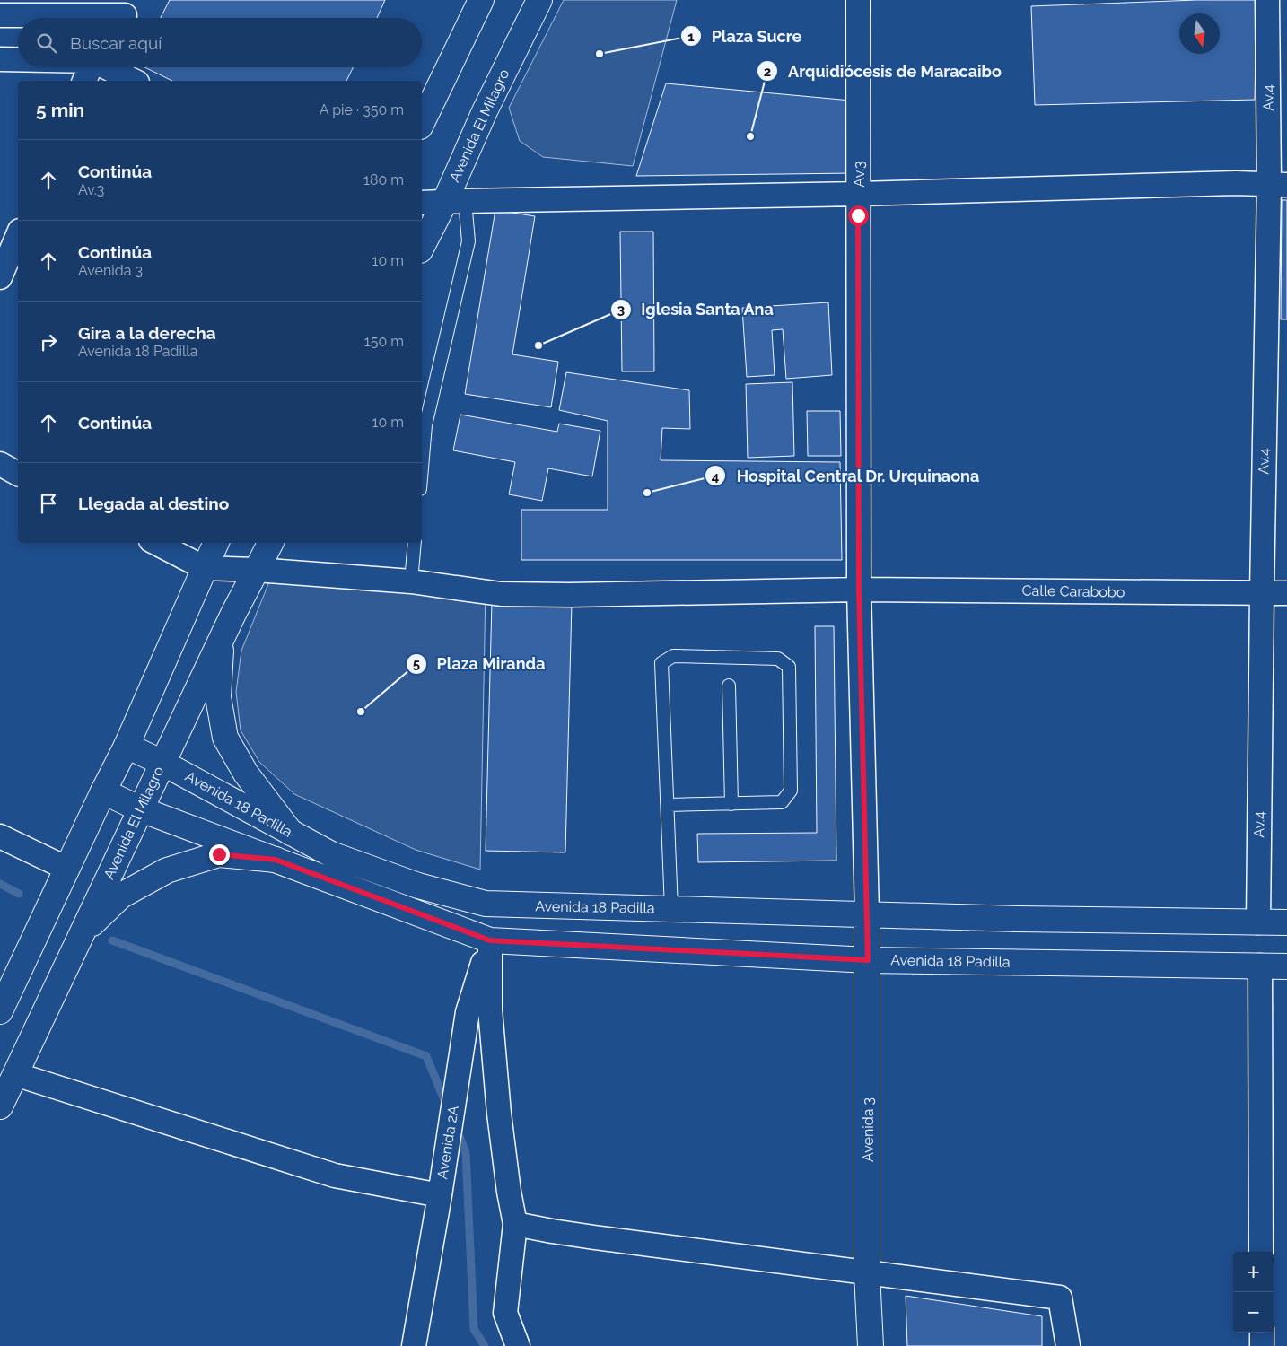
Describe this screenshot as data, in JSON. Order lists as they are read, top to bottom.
{
  "streets": {
    "street": [
      "Av.4",
      "Avenida El Milagro",
      "Av.3",
      "Calle Carabobo",
      "Avenida 18 Padilla",
      "Avenida 3",
      "Avenida 2A"
    ]
  },
  "crossings": [
    ["Av.4", "Calle Carabobo"],
    ["Av.4", "Avenida 18 Padilla"],
    ["Avenida El Milagro", "Calle Carabobo"],
    ["Avenida El Milagro", "Avenida 18 Padilla"],
    ["Av.3", "Calle Carabobo"],
    ["Av.3", "Avenida 18 Padilla"],
    ["Av.3", "Avenida 3"],
    ["Avenida 18 Padilla", "Avenida 3"],
    ["Avenida 18 Padilla", "Avenida 2A"]
  ],
  "places": [
    "Plaza Sucre",
    "Arquidiócesis de Maracaibo",
    "Iglesia Santa Ana",
    "Hospital Central Dr. Urquinaona",
    "Plaza Miranda"
  ],
  "north": "bottom",
  "page": {
    "search": "Buscar aquí",
    "heading": ["5 min", "A pie · 350 m"],
    "list": [
      ["Continúa", "Av.3", "180 m"],
      ["Continúa", "Avenida 3", "10 m"],
      ["Gira a la derecha", "Avenida 18 Padilla", "150 m"],
      ["Continúa", "10 m"],
      "Llegada al destino"
    ],
    "map_buttons": ["+", "−"]
  }
}
